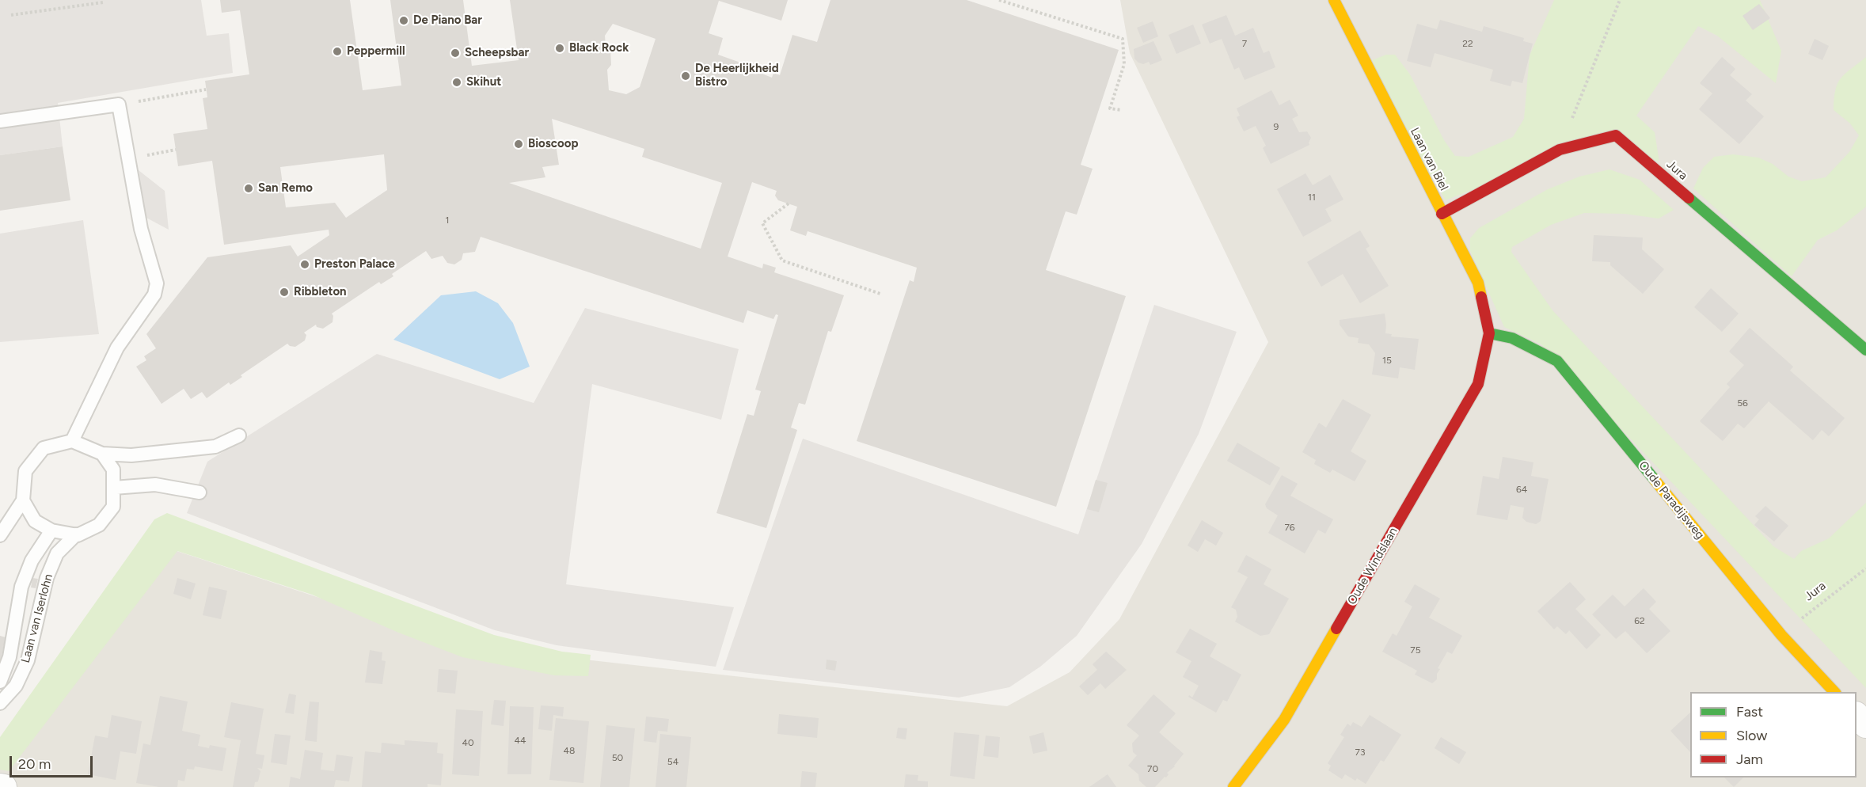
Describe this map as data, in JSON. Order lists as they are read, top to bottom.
{
  "streets": {
    "street": [
      "Laan van Biel",
      "Jura",
      "Oude Paradijsweg",
      "Oude Windslaan"
    ],
    "lane": ["Laan van Iserlohn"]
  },
  "crossings": [
    ["Laan van Biel", "Jura"],
    ["Laan van Biel", "Oude Paradijsweg"],
    ["Laan van Biel", "Oude Windslaan"],
    ["Jura", "Oude Paradijsweg"],
    ["Oude Paradijsweg", "Oude Windslaan"]
  ],
  "places": [
    "De Piano Bar",
    "Black Rock",
    "Peppermill",
    "Scheepsbar",
    "De Heerlijkheid Bistro",
    "Skihut",
    "Bioscoop",
    "San Remo",
    "Preston Palace",
    "Ribbleton"
  ],
  "house_numbers": [
    "7",
    "22",
    "9",
    "11",
    "1",
    "15",
    "56",
    "64",
    "76",
    "62",
    "75",
    "44",
    "40",
    "48",
    "73",
    "50",
    "54",
    "70"
  ],
  "legend": ["Fast", "Slow", "Jam"],
  "scale_bar": "20 m"
}
